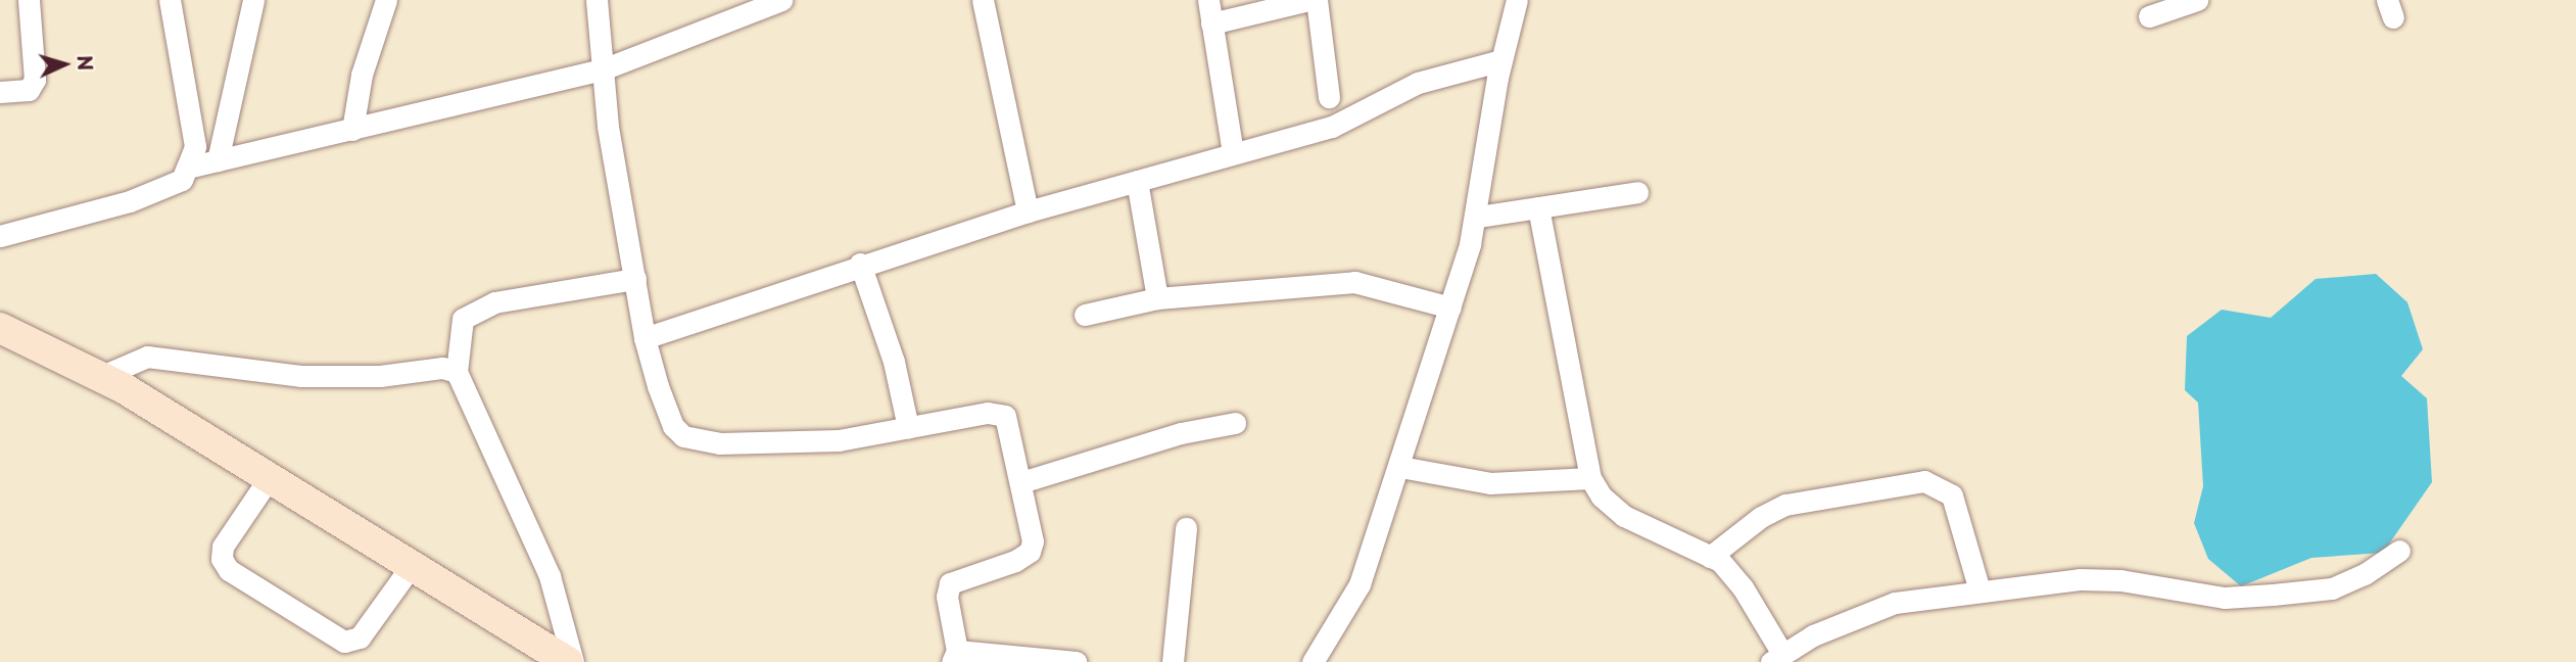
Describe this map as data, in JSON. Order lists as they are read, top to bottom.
{
  "north": "right"
}
